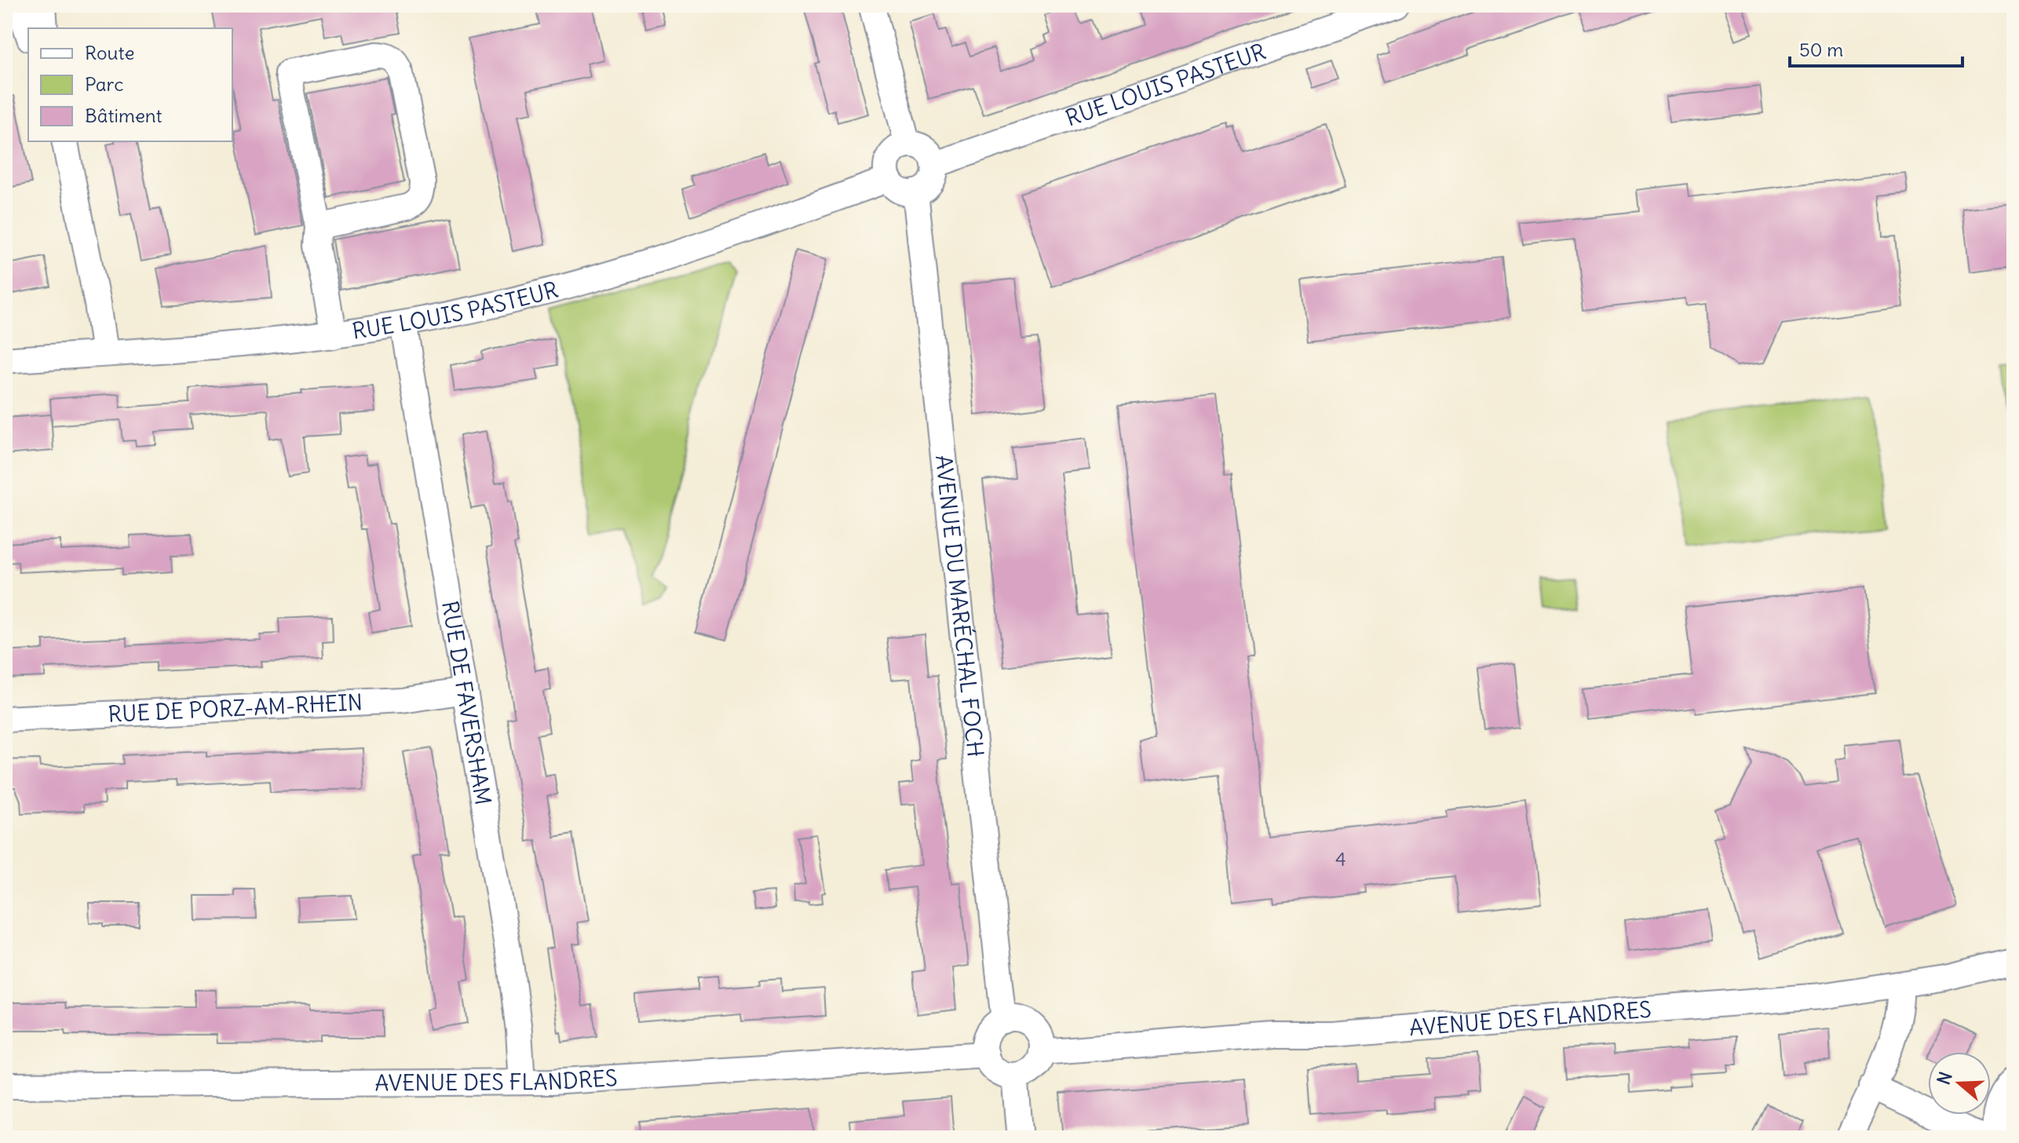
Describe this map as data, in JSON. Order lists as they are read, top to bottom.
{
  "streets": {
    "street": [
      "RUE LOUIS PASTEUR",
      "AVENUE DU MARÉCHAL FOCH",
      "RUE DE FAVERSHAM",
      "RUE DE PORZ-AM-RHEIN",
      "AVENUE DES FLANDRES"
    ]
  },
  "crossings": [
    ["RUE LOUIS PASTEUR", "AVENUE DU MARÉCHAL FOCH"],
    ["RUE LOUIS PASTEUR", "RUE DE FAVERSHAM"],
    ["AVENUE DU MARÉCHAL FOCH", "AVENUE DES FLANDRES"],
    ["RUE DE FAVERSHAM", "RUE DE PORZ-AM-RHEIN"],
    ["RUE DE FAVERSHAM", "AVENUE DES FLANDRES"]
  ],
  "house_numbers": ["4"],
  "legend": ["Route", "Parc", "Bâtiment"],
  "scale_bar": "50 m",
  "north": "left"
}
